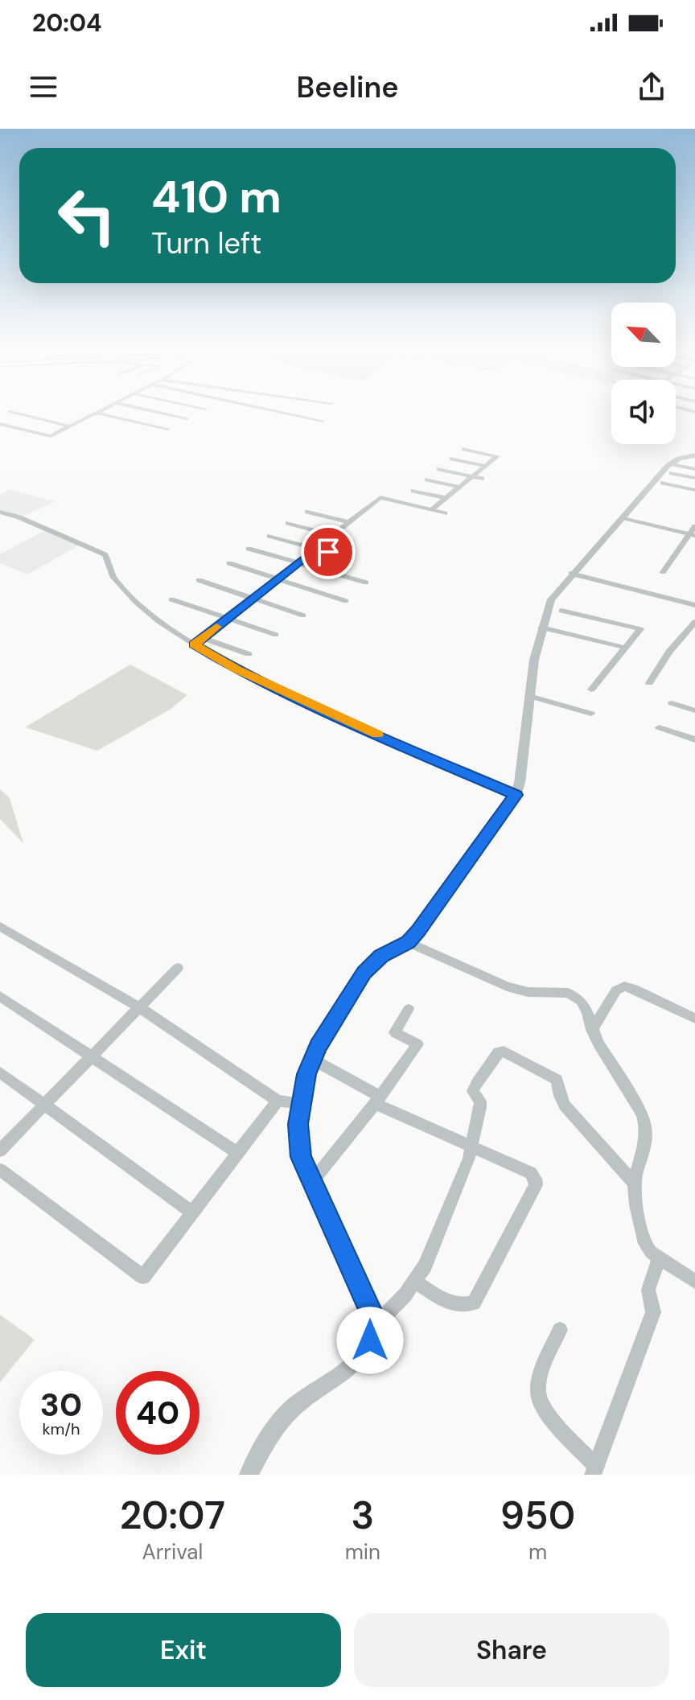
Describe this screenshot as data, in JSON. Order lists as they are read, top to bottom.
{
  "north": "top left",
  "page": {
    "status": "20:04",
    "header": "Beeline",
    "turn": ["410 m", "Turn left"],
    "speed": "30 km/h",
    "limit": "40",
    "eta": [
      "20:07",
      "Arrival",
      "3",
      "min",
      "950",
      "m"
    ],
    "buttons": ["Exit", "Share"]
  }
}
